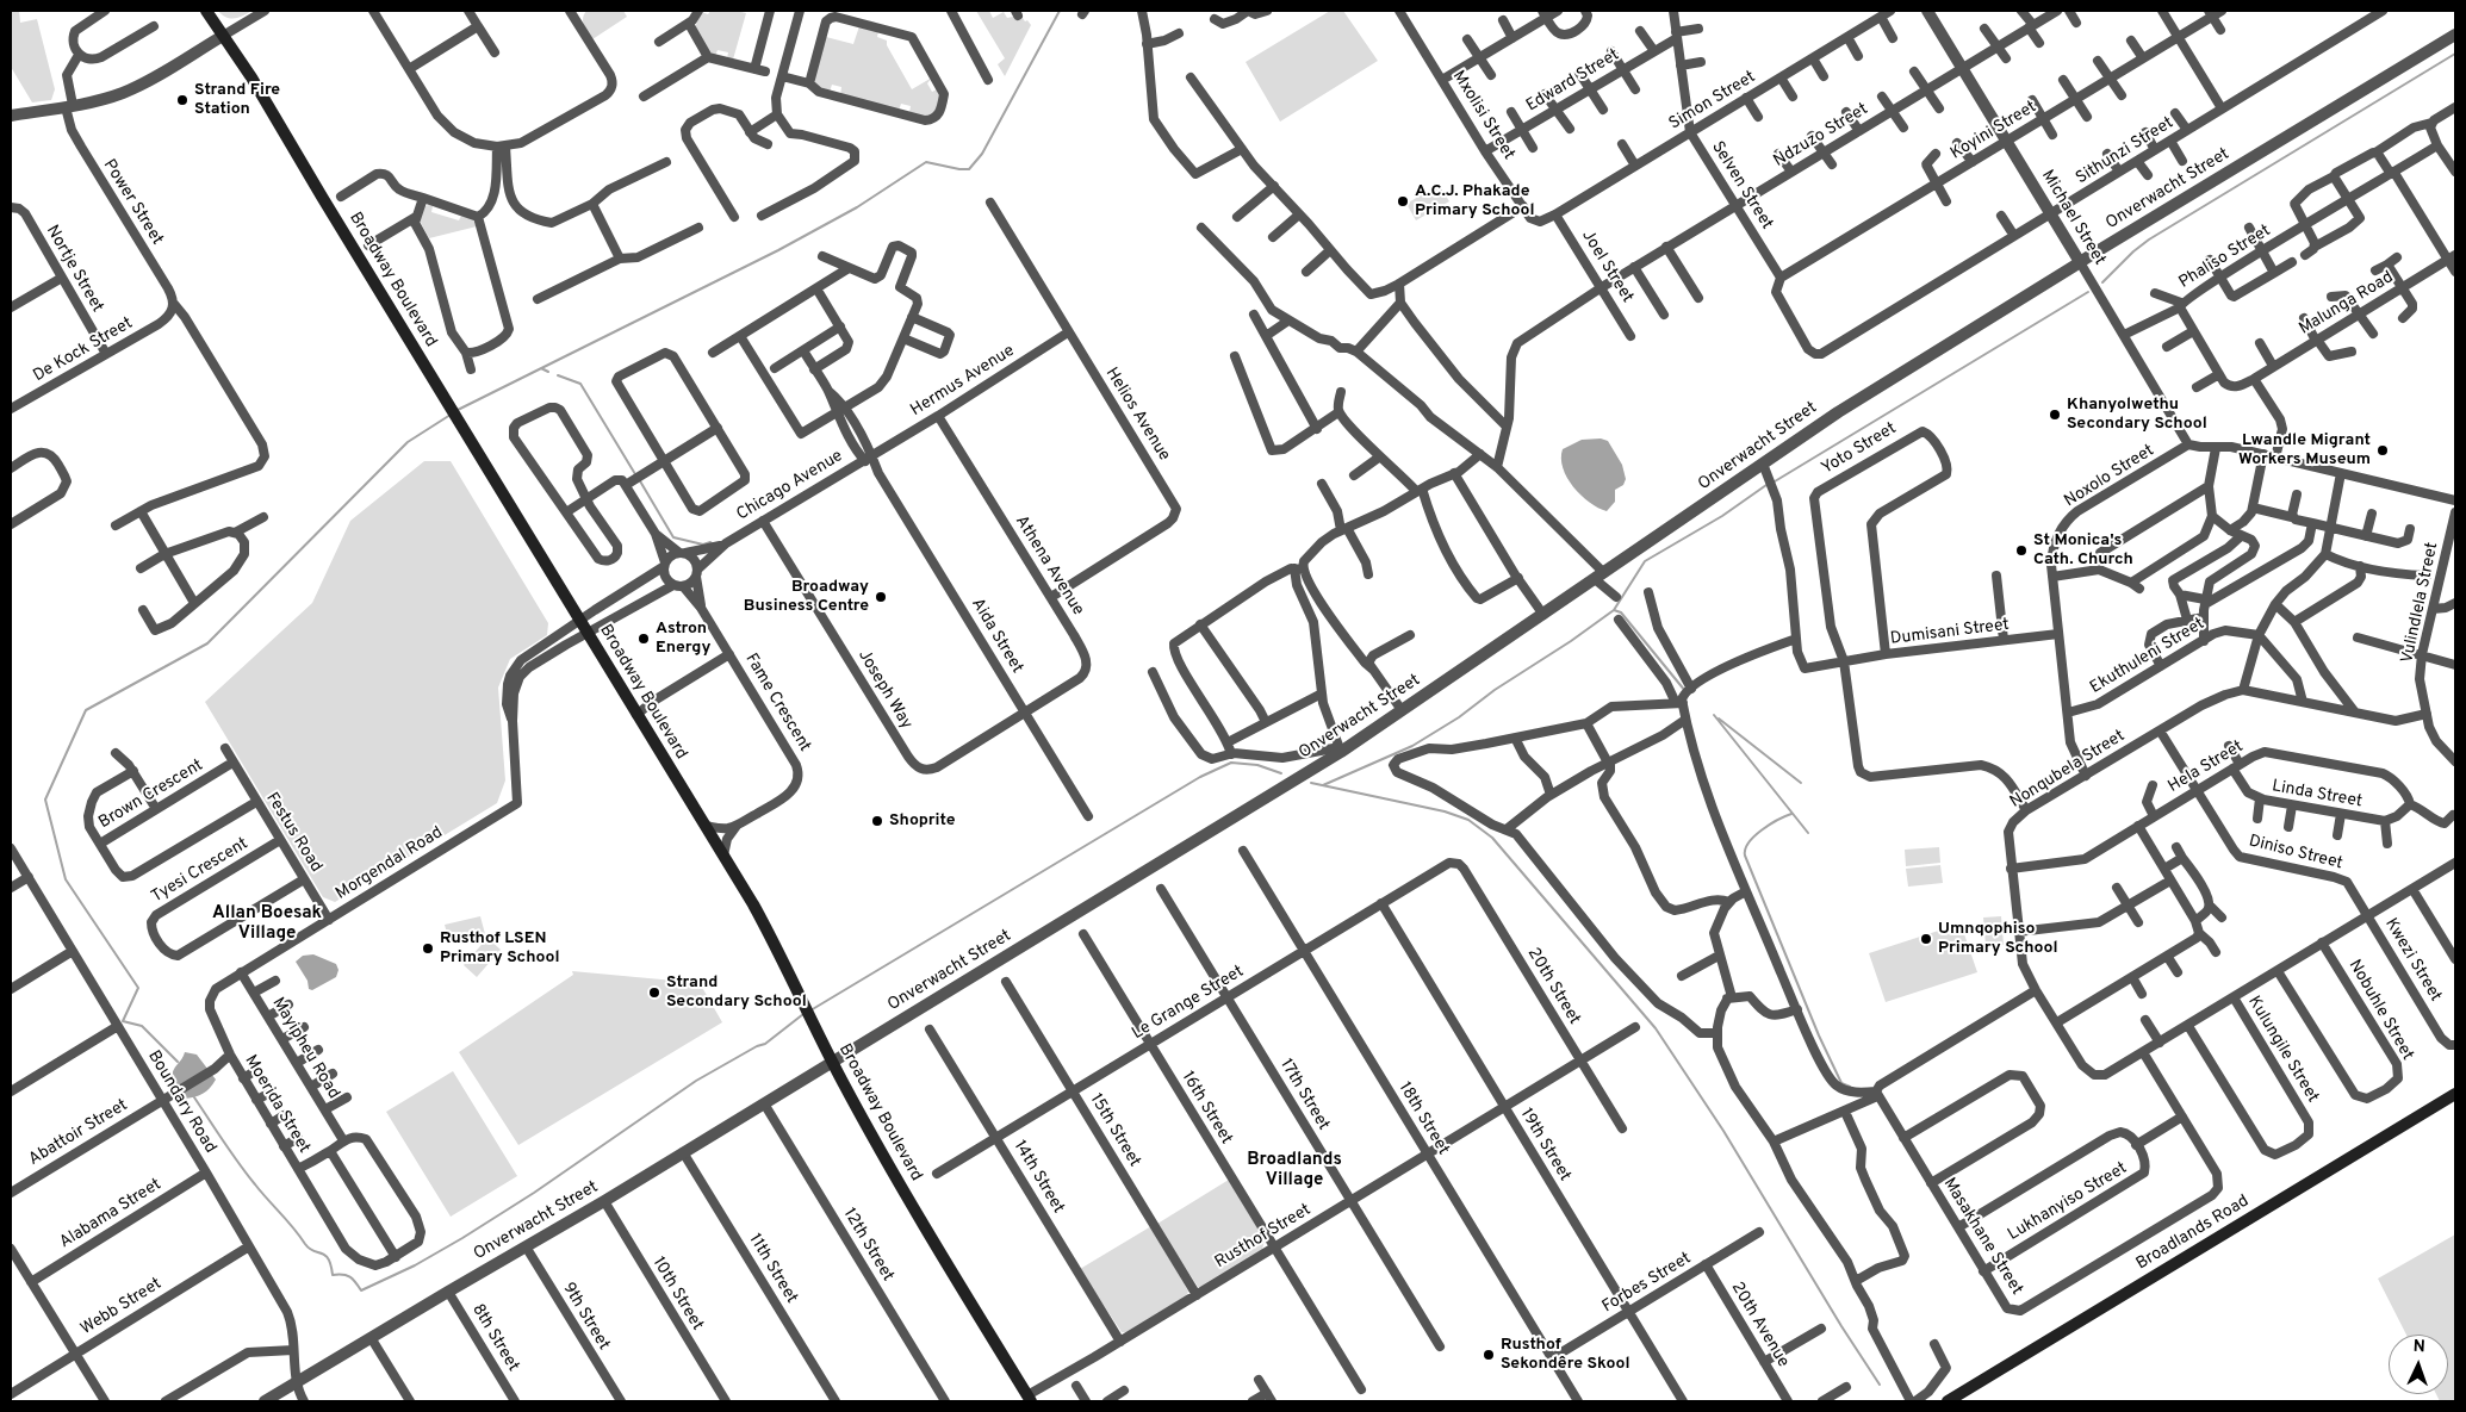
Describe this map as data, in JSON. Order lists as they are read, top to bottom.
{
  "streets": {
    "main road": ["Broadway Boulevard", "Broadlands Road"],
    "street": [
      "Edward Street",
      "Simon Street",
      "Mxolisi Street",
      "Koyini Street",
      "Ndzuzo Street",
      "Sithunzi Street",
      "Selven Street",
      "Onverwacht Street",
      "Power Street",
      "Michael Street",
      "Phaliso Street",
      "Joel Street",
      "Nortje Street",
      "Malunga Road",
      "De Kock Street",
      "Hermus Avenue",
      "Helios Avenue",
      "Yoto Street",
      "Noxolo Street",
      "Chicago Avenue",
      "Athena Avenue",
      "Vulindlela Street",
      "Dumisani Street",
      "Aida Street",
      "Ekuthuleni Street",
      "Joseph Way",
      "Fame Crescent",
      "Hela Street",
      "Nonqubela Street",
      "Brown Crescent",
      "Linda Street",
      "Festus Road",
      "Diniso Street",
      "Morgendal Road",
      "Tyesi Crescent",
      "Kwezi Street",
      "20th Street",
      "Le Grange Street",
      "Nobuhle Street",
      "Mayipheu Road",
      "Kulungile Street",
      "17th Street",
      "Boundary Road",
      "Moerida Street",
      "16th Street",
      "18th Street",
      "15th Street",
      "Abattoir Street",
      "19th Street",
      "14th Street",
      "Lukhanyiso Street",
      "Alabama Street",
      "Rusthof Street",
      "Masakhane Street",
      "12th Street",
      "11th Street",
      "Forbes Street",
      "10th Street",
      "Webb Street",
      "9th Street",
      "20th Avenue",
      "8th Street"
    ]
  },
  "crossings": [
    ["Edward Street", "Mxolisi Street"],
    ["Edward Street", "Selven Street"],
    ["Simon Street", "Mxolisi Street"],
    ["Simon Street", "Selven Street"],
    ["Simon Street", "Joel Street"],
    ["Mxolisi Street", "Joel Street"],
    ["Koyini Street", "Selven Street"],
    ["Koyini Street", "Michael Street"],
    ["Ndzuzo Street", "Selven Street"],
    ["Ndzuzo Street", "Michael Street"],
    ["Ndzuzo Street", "Joel Street"],
    ["Sithunzi Street", "Selven Street"],
    ["Sithunzi Street", "Michael Street"],
    ["Onverwacht Street", "Michael Street"],
    ["Onverwacht Street", "Broadway Boulevard"],
    ["Onverwacht Street", "Boundary Road"],
    ["Onverwacht Street", "12th Street"],
    ["Onverwacht Street", "11th Street"],
    ["Onverwacht Street", "10th Street"],
    ["Onverwacht Street", "9th Street"],
    ["Onverwacht Street", "8th Street"],
    ["Power Street", "De Kock Street"],
    ["Michael Street", "Noxolo Street"],
    ["Nortje Street", "De Kock Street"],
    ["Broadway Boulevard", "Morgendal Road"],
    ["Broadway Boulevard", "Rusthof Street"],
    ["Hermus Avenue", "Helios Avenue"],
    ["Hermus Avenue", "Chicago Avenue"],
    ["Hermus Avenue", "Athena Avenue"],
    ["Hermus Avenue", "Aida Street"],
    ["Helios Avenue", "Athena Avenue"],
    ["Yoto Street", "Dumisani Street"],
    ["Noxolo Street", "Dumisani Street"],
    ["Noxolo Street", "Ekuthuleni Street"],
    ["Noxolo Street", "Nonqubela Street"],
    ["Chicago Avenue", "Aida Street"],
    ["Chicago Avenue", "Joseph Way"],
    ["Chicago Avenue", "Fame Crescent"],
    ["Athena Avenue", "Aida Street"],
    ["Athena Avenue", "Joseph Way"],
    ["Vulindlela Street", "Nonqubela Street"],
    ["Aida Street", "Joseph Way"],
    ["Hela Street", "Nonqubela Street"],
    ["Hela Street", "Linda Street"],
    ["Hela Street", "Diniso Street"],
    ["Nonqubela Street", "Diniso Street"],
    ["Nonqubela Street", "Kwezi Street"],
    ["Nonqubela Street", "Nobuhle Street"],
    ["Nonqubela Street", "Kulungile Street"],
    ["Nonqubela Street", "Masakhane Street"],
    ["Brown Crescent", "Festus Road"],
    ["Festus Road", "Morgendal Road"],
    ["Festus Road", "Tyesi Crescent"],
    ["Diniso Street", "Kwezi Street"],
    ["Morgendal Road", "Mayipheu Road"],
    ["Morgendal Road", "Moerida Street"],
    ["20th Street", "Le Grange Street"],
    ["20th Street", "Rusthof Street"],
    ["Le Grange Street", "17th Street"],
    ["Le Grange Street", "16th Street"],
    ["Le Grange Street", "18th Street"],
    ["Le Grange Street", "15th Street"],
    ["Le Grange Street", "19th Street"],
    ["Le Grange Street", "14th Street"],
    ["17th Street", "Rusthof Street"],
    ["Boundary Road", "Abattoir Street"],
    ["Boundary Road", "Alabama Street"],
    ["Boundary Road", "Webb Street"],
    ["16th Street", "Rusthof Street"],
    ["18th Street", "Rusthof Street"],
    ["18th Street", "Forbes Street"],
    ["15th Street", "Rusthof Street"],
    ["19th Street", "Rusthof Street"],
    ["19th Street", "Forbes Street"],
    ["14th Street", "Rusthof Street"],
    ["Lukhanyiso Street", "Masakhane Street"],
    ["Forbes Street", "20th Avenue"]
  ],
  "districts": ["Allan Boesak Village", "Broadlands Village"],
  "places": [
    "Strand Fire Station",
    "A.C.J. Phakade Primary School",
    "Khanyolwethu Secondary School",
    "Lwandle Migrant Workers Museum",
    "St Monica's Cath. Church",
    "Broadway Business Centre",
    "Astron Energy",
    "Shoprite",
    "Umnqophiso Primary School",
    "Rusthof LSEN Primary School",
    "Strand Secondary School",
    "Rusthof Sekondêre Skool"
  ],
  "north": "top"
}
